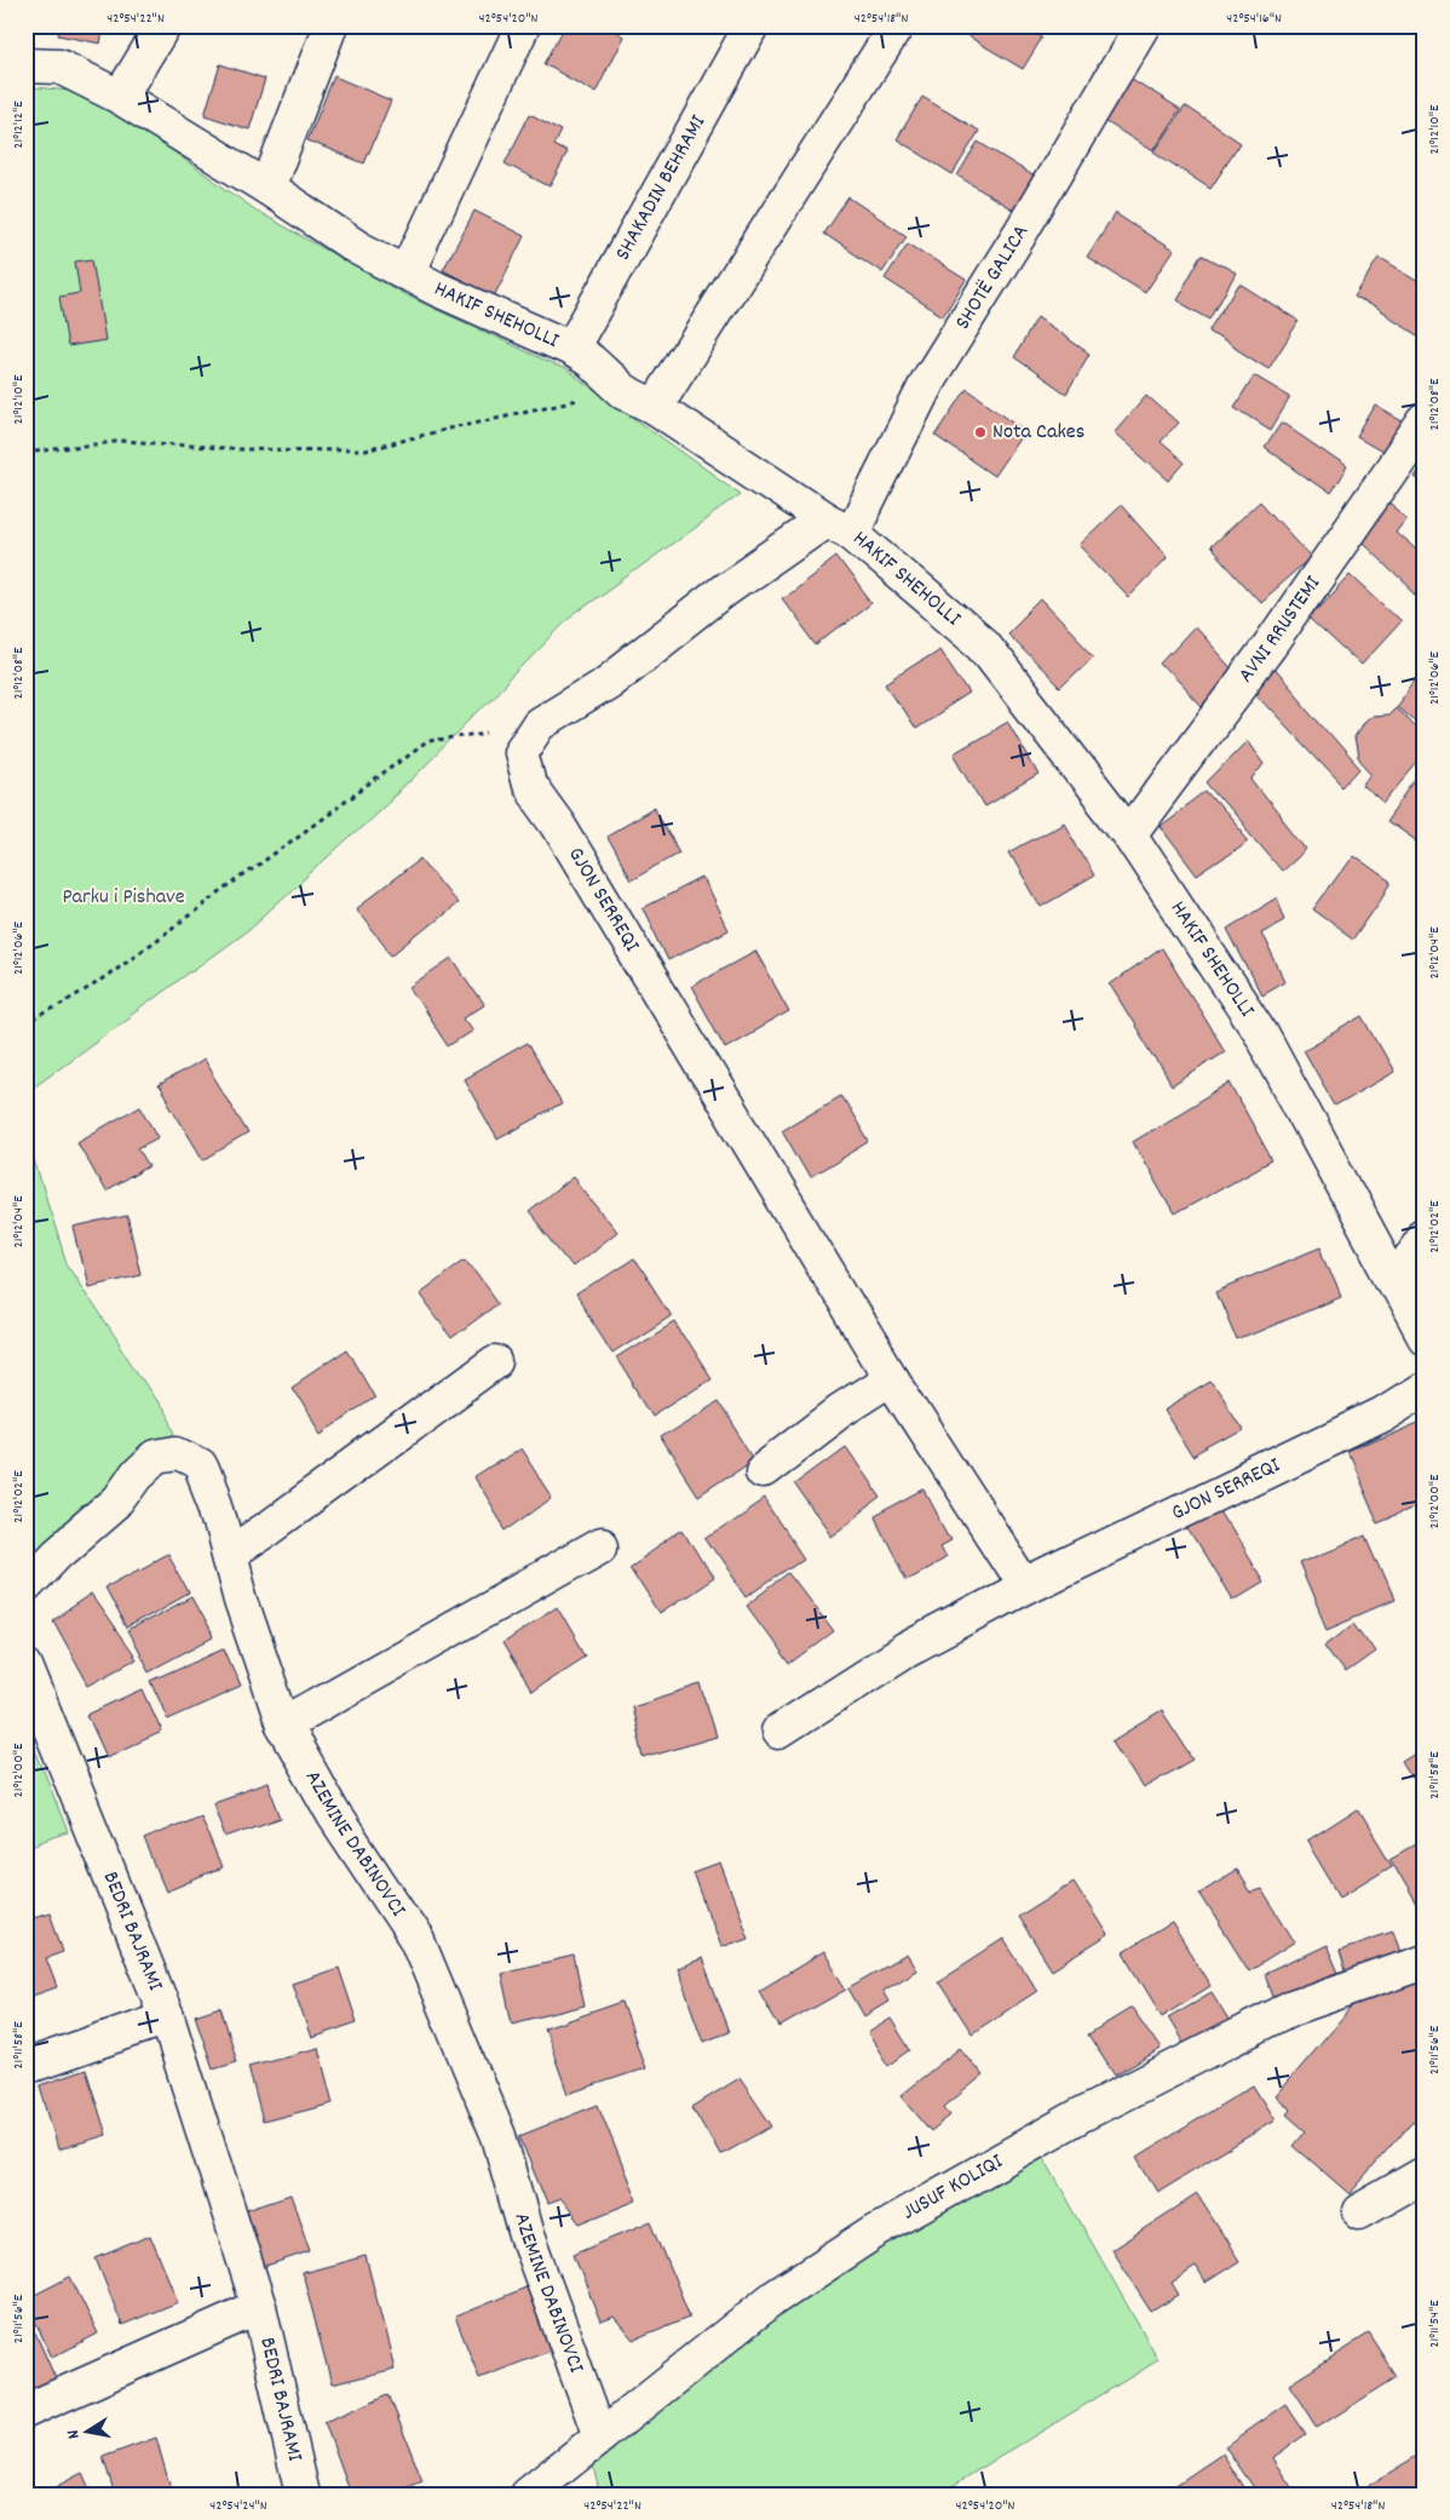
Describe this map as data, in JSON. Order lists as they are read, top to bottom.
{
  "streets": {
    "street": [
      "SHAKADIN BEHRAMI",
      "SHOTË GALICA",
      "HAKIF SHEHOLLI",
      "AVNI RRUSTEMI",
      "GJON SERREQI",
      "AZEMINE DABINOVCI",
      "BEDRI BAJRAMI",
      "JUSUF KOLIQI"
    ]
  },
  "crossings": [
    ["SHAKADIN BEHRAMI", "HAKIF SHEHOLLI"],
    ["SHOTË GALICA", "HAKIF SHEHOLLI"],
    ["SHOTË GALICA", "GJON SERREQI"],
    ["HAKIF SHEHOLLI", "AVNI RRUSTEMI"],
    ["HAKIF SHEHOLLI", "GJON SERREQI"],
    ["AZEMINE DABINOVCI", "JUSUF KOLIQI"]
  ],
  "parks": ["Parku i Pishave"],
  "places": ["Nota Cakes"],
  "north": "left",
  "coordinates": [
    "42°54'22\"N",
    "42°54'20\"N",
    "42°54'18\"N",
    "42°54'16\"N",
    "21°12'12\"E",
    "21°12'10\"E",
    "21°12'08\"E",
    "21°12'06\"E",
    "21°12'04\"E",
    "21°12'02\"E",
    "21°12'00\"E",
    "21°11'58\"E",
    "21°11'56\"E",
    "21°11'54\"E",
    "42°54'24\"N"
  ]
}
